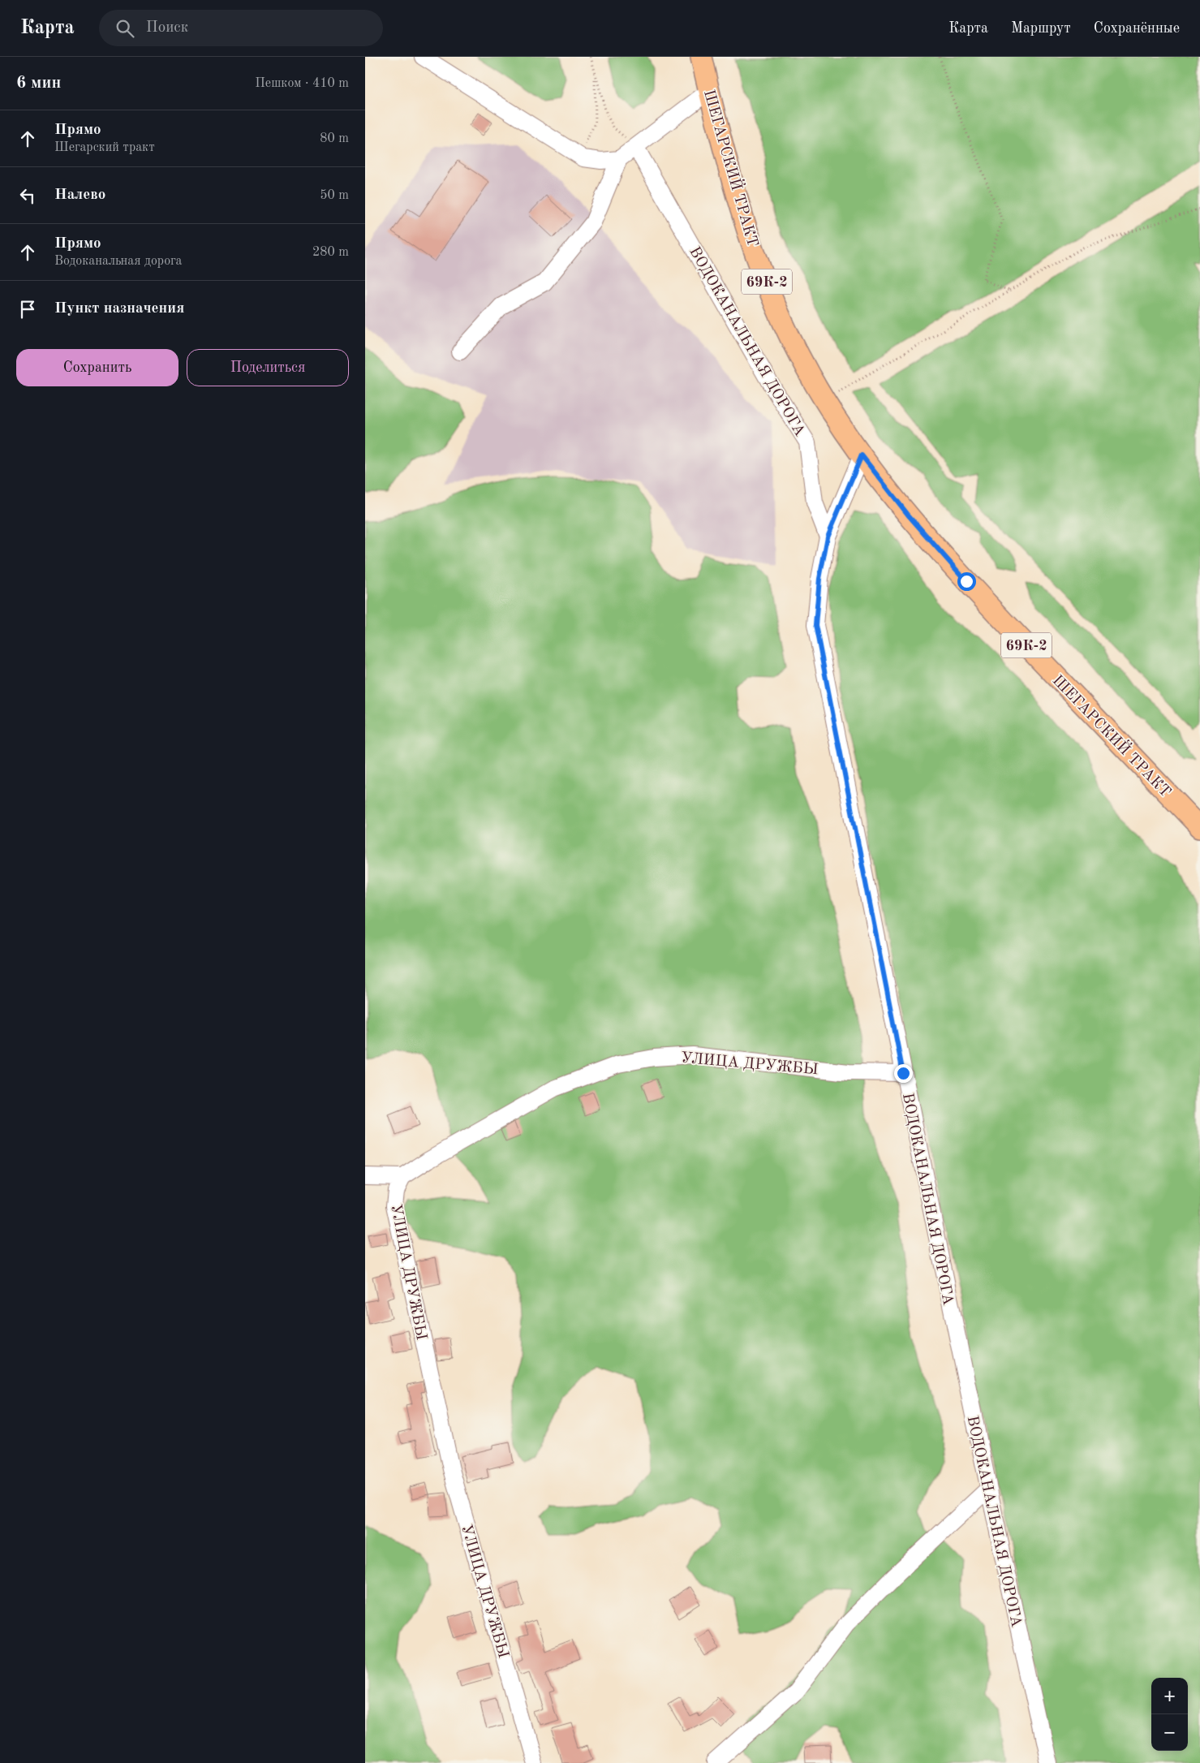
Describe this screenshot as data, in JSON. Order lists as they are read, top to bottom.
{
  "streets": {
    "main road": ["ШЕГАРСКИЙ ТРАКТ", "69К-2"],
    "street": ["ВОДОКАНАЛЬНАЯ ДОРОГА", "УЛИЦА ДРУЖБЫ"]
  },
  "crossings": [
    ["ВОДОКАНАЛЬНАЯ ДОРОГА", "УЛИЦА ДРУЖБЫ"]
  ],
  "page": {
    "header": "Карта",
    "search": "Поиск",
    "nav": ["Карта", "Маршрут", "Сохранённые"],
    "heading": ["6 мин", "Пешком · 410 m"],
    "list": [
      ["Прямо", "Шегарский тракт", "80 m"],
      ["Налево", "50 m"],
      ["Прямо", "Водоканальная дорога", "280 m"],
      "Пункт назначения"
    ],
    "buttons": ["Сохранить", "Поделиться"],
    "map_buttons": ["+", "−"]
  }
}
